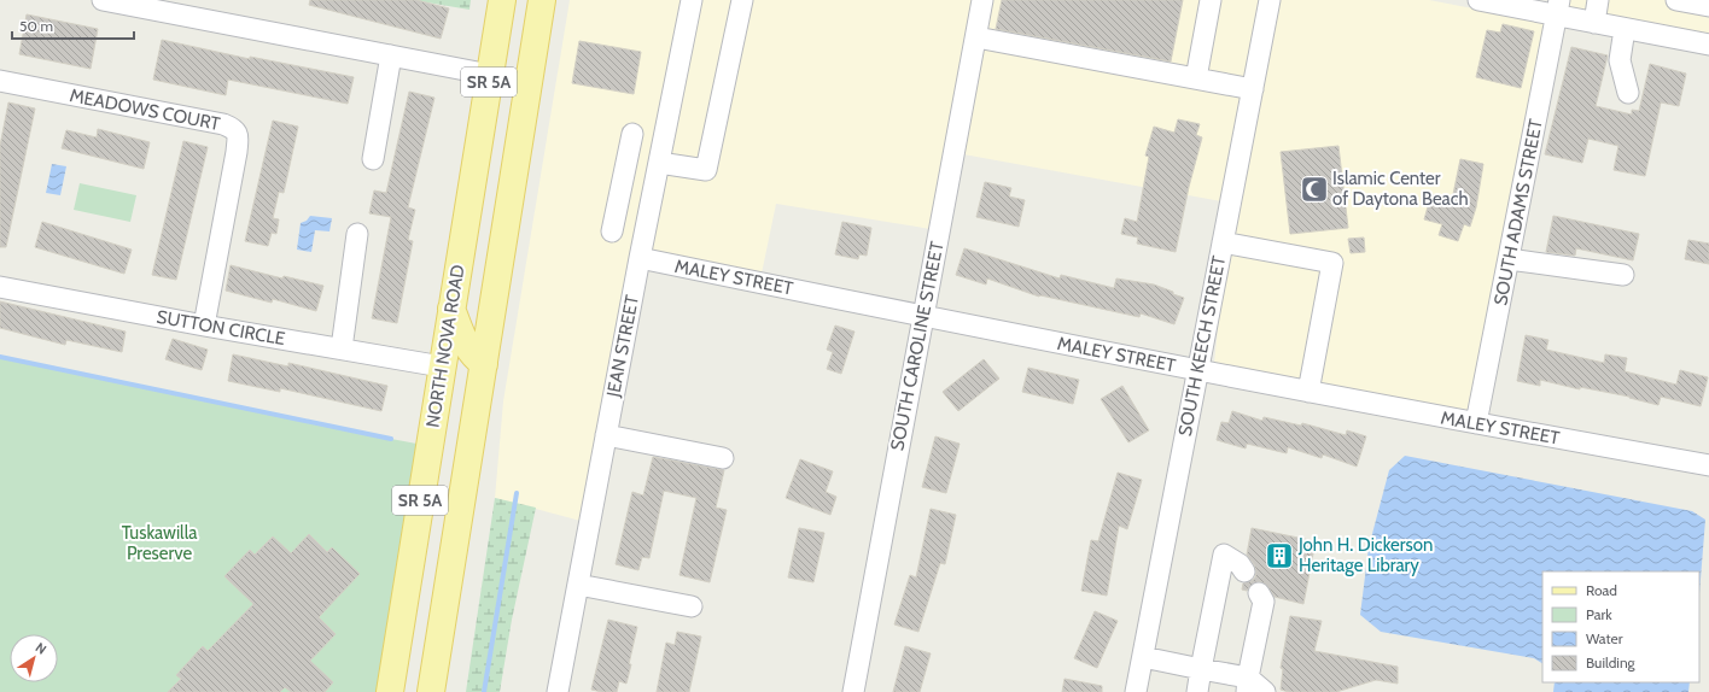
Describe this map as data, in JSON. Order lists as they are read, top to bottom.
{
  "streets": {
    "main road": ["SR 5A", "NORTH NOVA ROAD"],
    "street": [
      "MEADOWS COURT",
      "SOUTH ADAMS STREET",
      "MALEY STREET",
      "SUTTON CIRCLE",
      "JEAN STREET",
      "SOUTH CAROLINE STREET",
      "SOUTH KEECH STREET"
    ]
  },
  "crossings": [
    ["MEADOWS COURT", "SUTTON CIRCLE"],
    ["SOUTH ADAMS STREET", "MALEY STREET"],
    ["MALEY STREET", "JEAN STREET"],
    ["MALEY STREET", "SOUTH CAROLINE STREET"],
    ["MALEY STREET", "SOUTH KEECH STREET"],
    ["SUTTON CIRCLE", "NORTH NOVA ROAD"]
  ],
  "parks": ["Tuskawilla Preserve"],
  "places": {
    "mosque": ["Islamic Center of Daytona Beach"],
    "building": ["John H. Dickerson Heritage Library"]
  },
  "legend": [
    "Road",
    "Park",
    "Water",
    "Building"
  ],
  "scale_bar": "50 m",
  "north": "top right"
}
